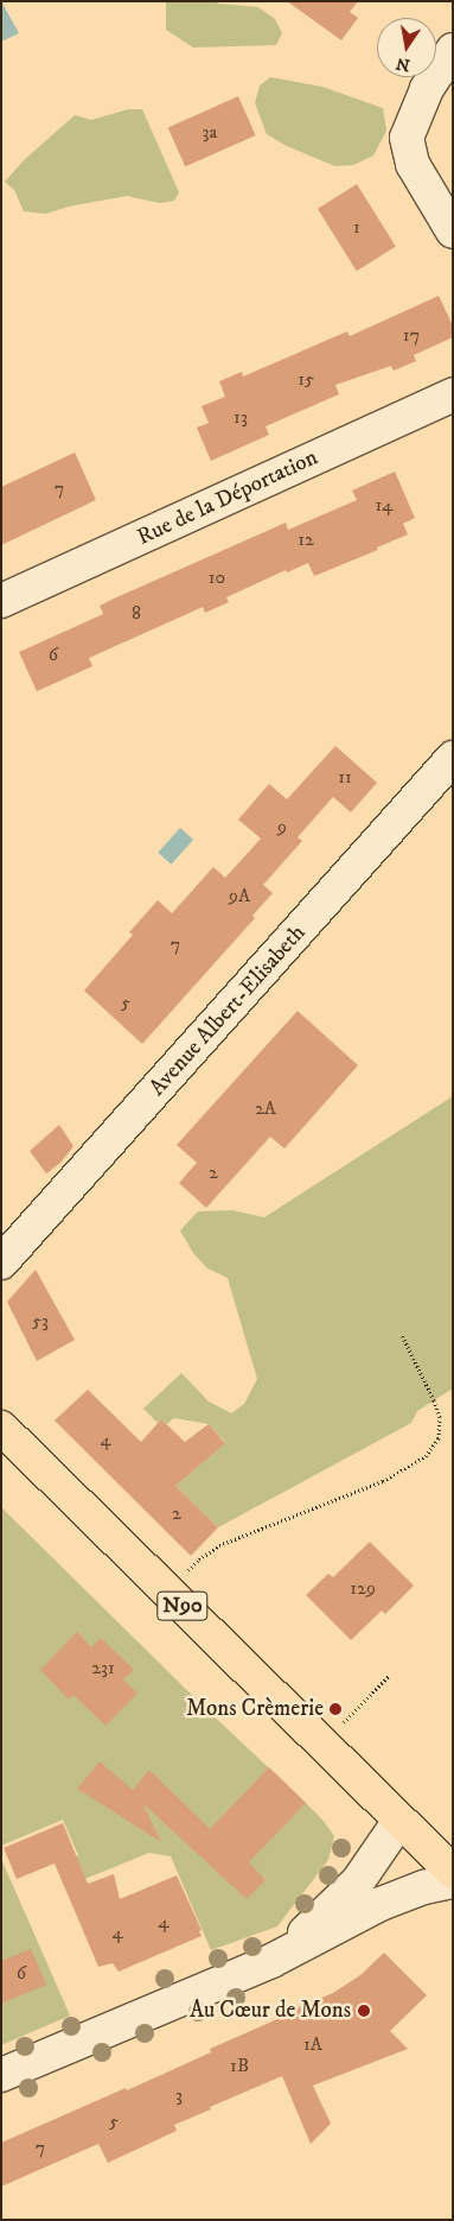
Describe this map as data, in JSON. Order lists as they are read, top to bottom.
{
  "streets": {
    "main road": ["N90"],
    "street": ["Rue de la Déportation", "Avenue Albert-Elisabeth"]
  },
  "places": ["Mons Crèmerie", "Au Cœur de Mons"],
  "house_numbers": [
    "3a",
    "1",
    "17",
    "15",
    "13",
    "7",
    "14",
    "12",
    "10",
    "8",
    "6",
    "11",
    "9",
    "9A",
    "7",
    "5",
    "2A",
    "2",
    "53",
    "4",
    "2",
    "129",
    "231",
    "4",
    "4",
    "6",
    "1A",
    "1B",
    "3",
    "5",
    "7"
  ],
  "north": "bottom"
}
